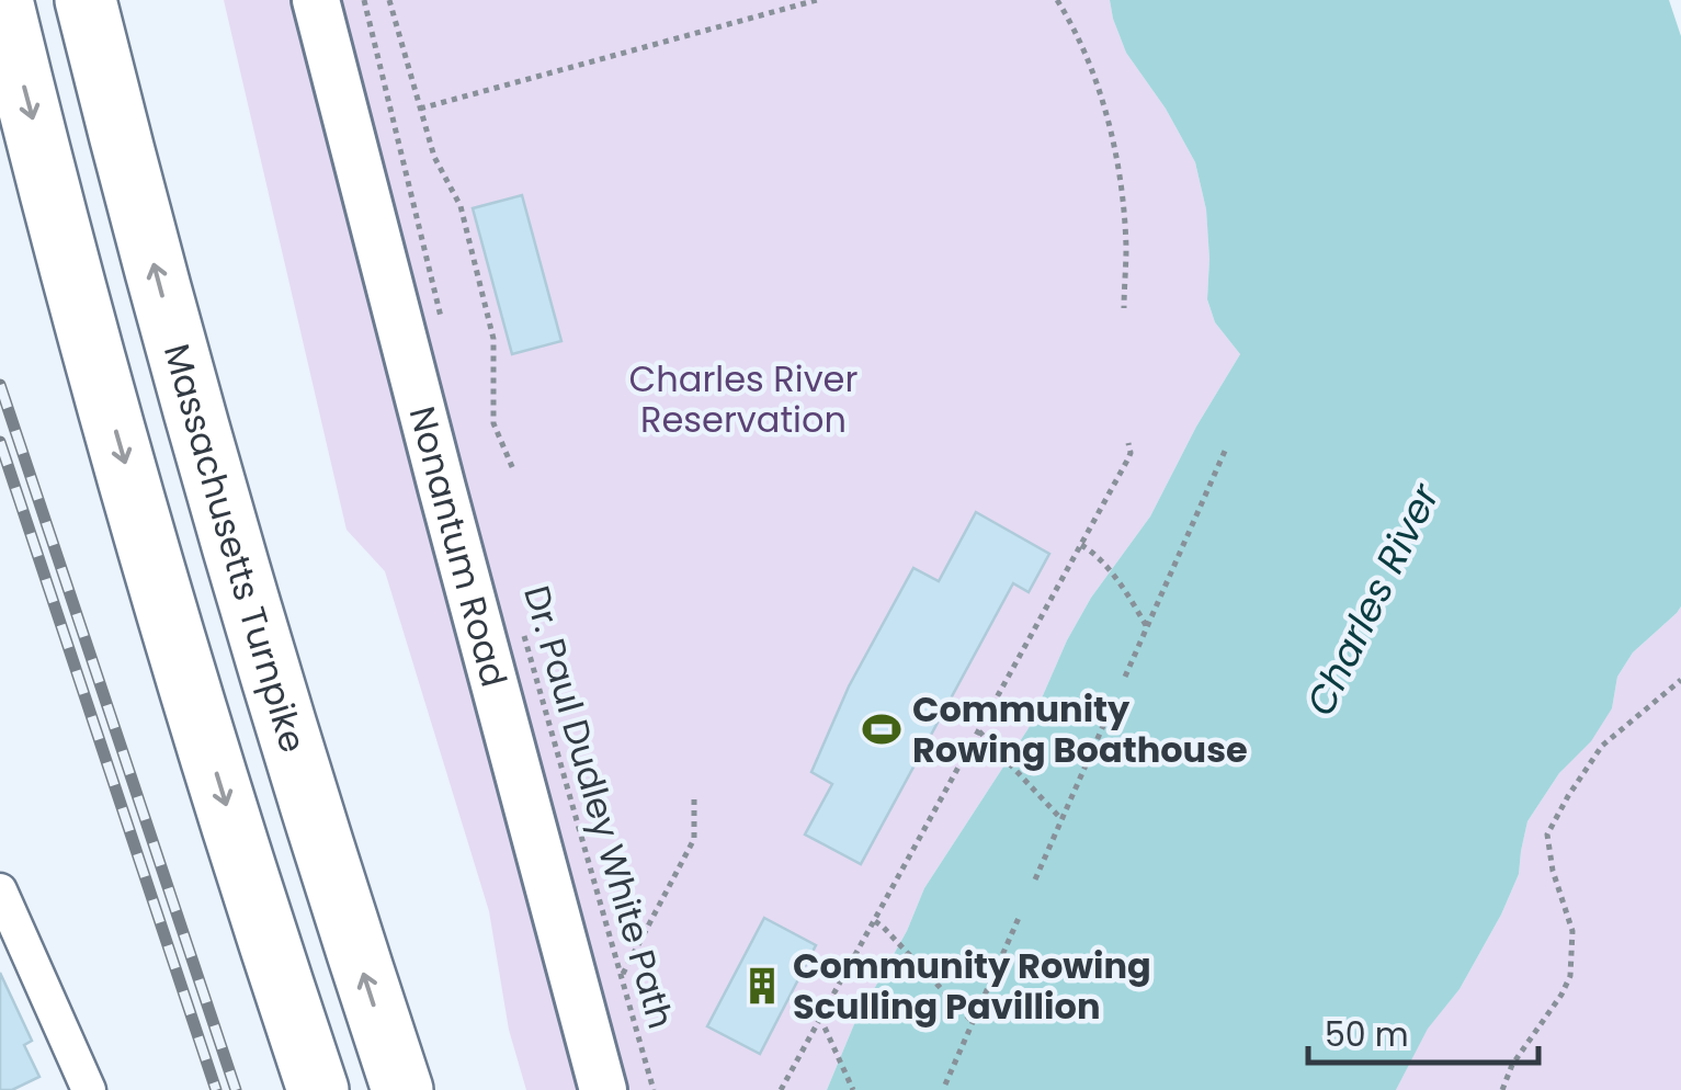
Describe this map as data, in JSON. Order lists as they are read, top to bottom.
{
  "streets": {
    "highway": ["Massachusetts Turnpike"],
    "main road": ["Nonantum Road"],
    "path": ["Dr. Paul Dudley White Path"]
  },
  "water": ["Charles River"],
  "parks": ["Charles River Reservation"],
  "places": {
    "sports": ["Community Rowing Boathouse"],
    "building": ["Community Rowing Sculling Pavillion"]
  },
  "scale_bar": "50 m"
}
